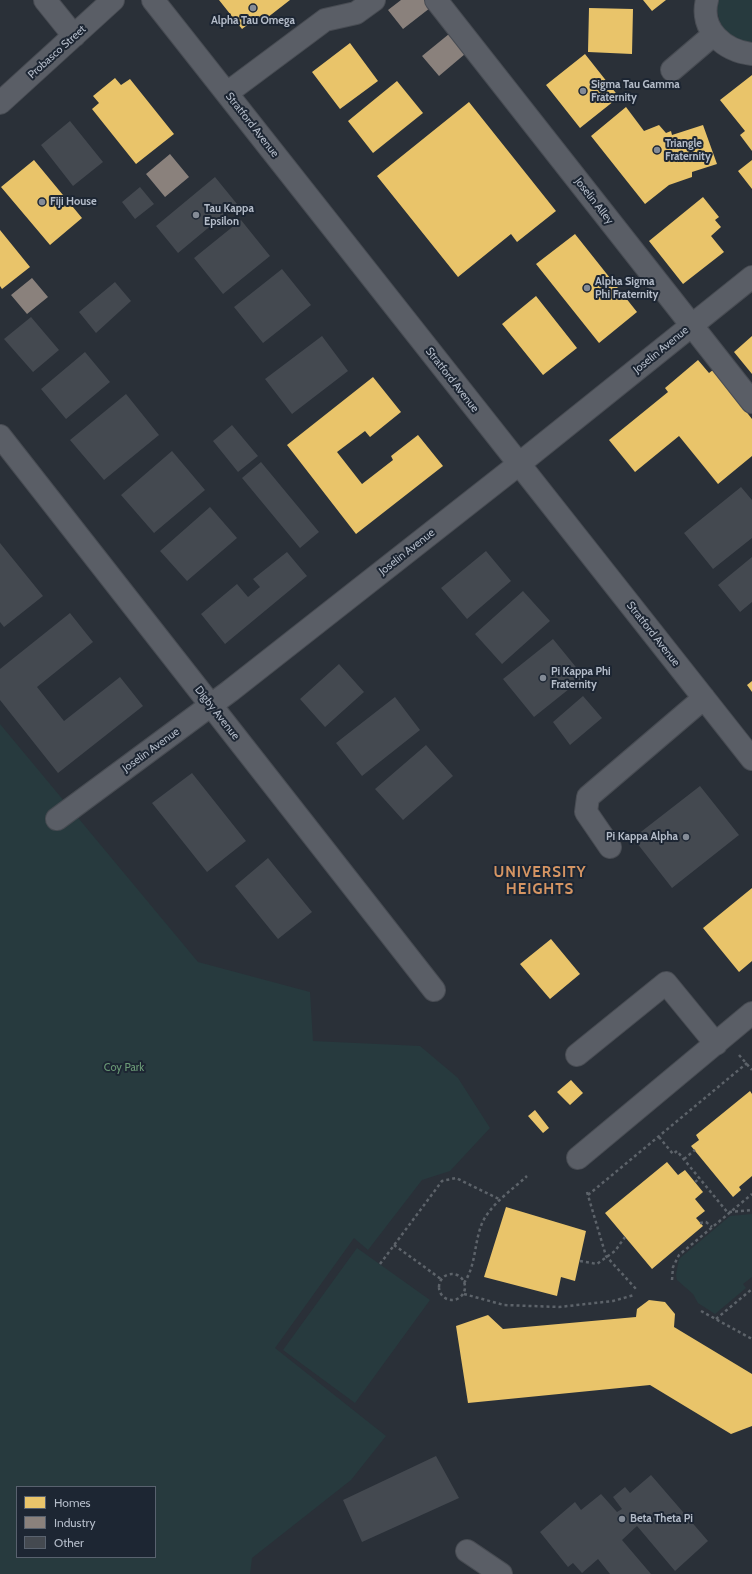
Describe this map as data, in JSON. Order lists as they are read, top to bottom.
{
  "streets": {
    "street": [
      "Probasco Street",
      "Stratford Avenue",
      "Joselin Alley",
      "Joselin Avenue",
      "Digby Avenue"
    ]
  },
  "crossings": [
    ["Stratford Avenue", "Joselin Avenue"],
    ["Joselin Alley", "Joselin Avenue"],
    ["Joselin Avenue", "Digby Avenue"]
  ],
  "districts": ["UNIVERSITY HEIGHTS"],
  "parks": ["Coy Park"],
  "places": [
    "Alpha Tau Omega",
    "Sigma Tau Gamma Fraternity",
    "Triangle Fraternity",
    "Fiji House",
    "Tau Kappa Epsilon",
    "Alpha Sigma Phi Fraternity",
    "Pi Kappa Phi Fraternity",
    "Pi Kappa Alpha",
    "Beta Theta Pi"
  ],
  "legend": ["Homes", "Industry", "Other"]
}
